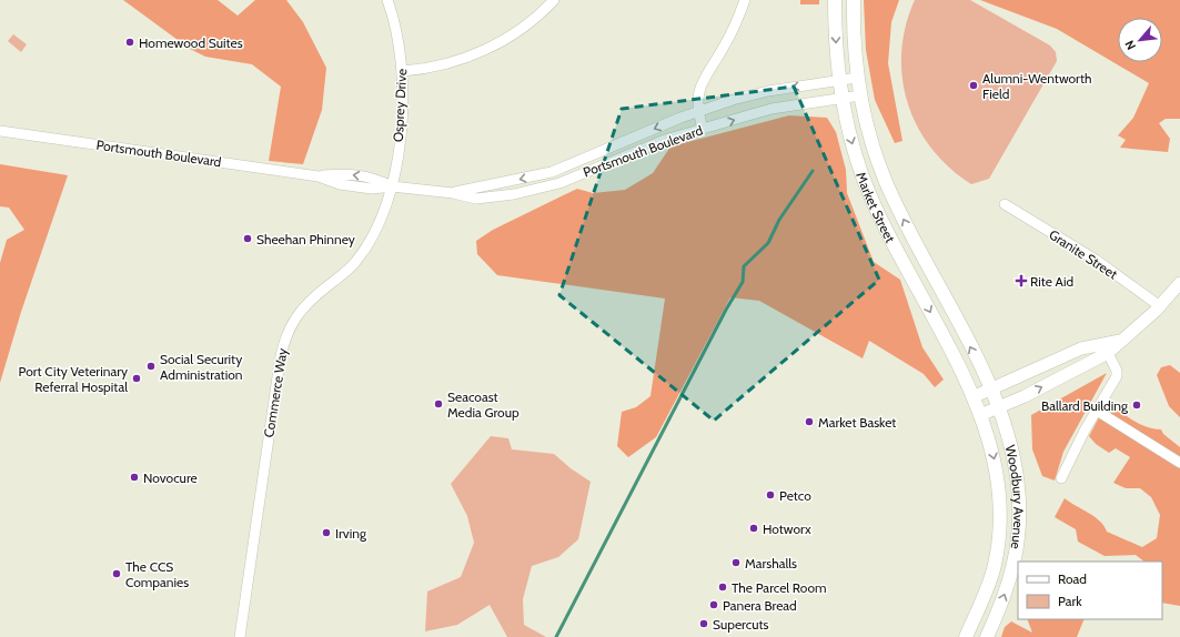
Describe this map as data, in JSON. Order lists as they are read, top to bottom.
{
  "streets": {
    "main road": ["Market Street", "Woodbury Avenue"],
    "street": [
      "Osprey Drive",
      "Portsmouth Boulevard",
      "Granite Street",
      "Commerce Way"
    ]
  },
  "crossings": [
    ["Osprey Drive", "Portsmouth Boulevard"],
    ["Osprey Drive", "Commerce Way"],
    ["Portsmouth Boulevard", "Market Street"],
    ["Portsmouth Boulevard", "Commerce Way"],
    ["Market Street", "Woodbury Avenue"]
  ],
  "places": {
    "other": [
      "Homewood Suites",
      "Alumni-Wentworth Field",
      "Sheehan Phinney",
      "Social Security Administration",
      "Port City Veterinary Referral Hospital",
      "Seacoast Media Group",
      "Ballard Building",
      "Market Basket",
      "Novocure",
      "Petco",
      "Hotworx",
      "Irving",
      "Marshalls",
      "The CCS Companies",
      "The Parcel Room",
      "Panera Bread",
      "Supercuts"
    ],
    "health": ["Rite Aid"]
  },
  "legend": ["Road", "Park"],
  "north": "bottom left"
}
